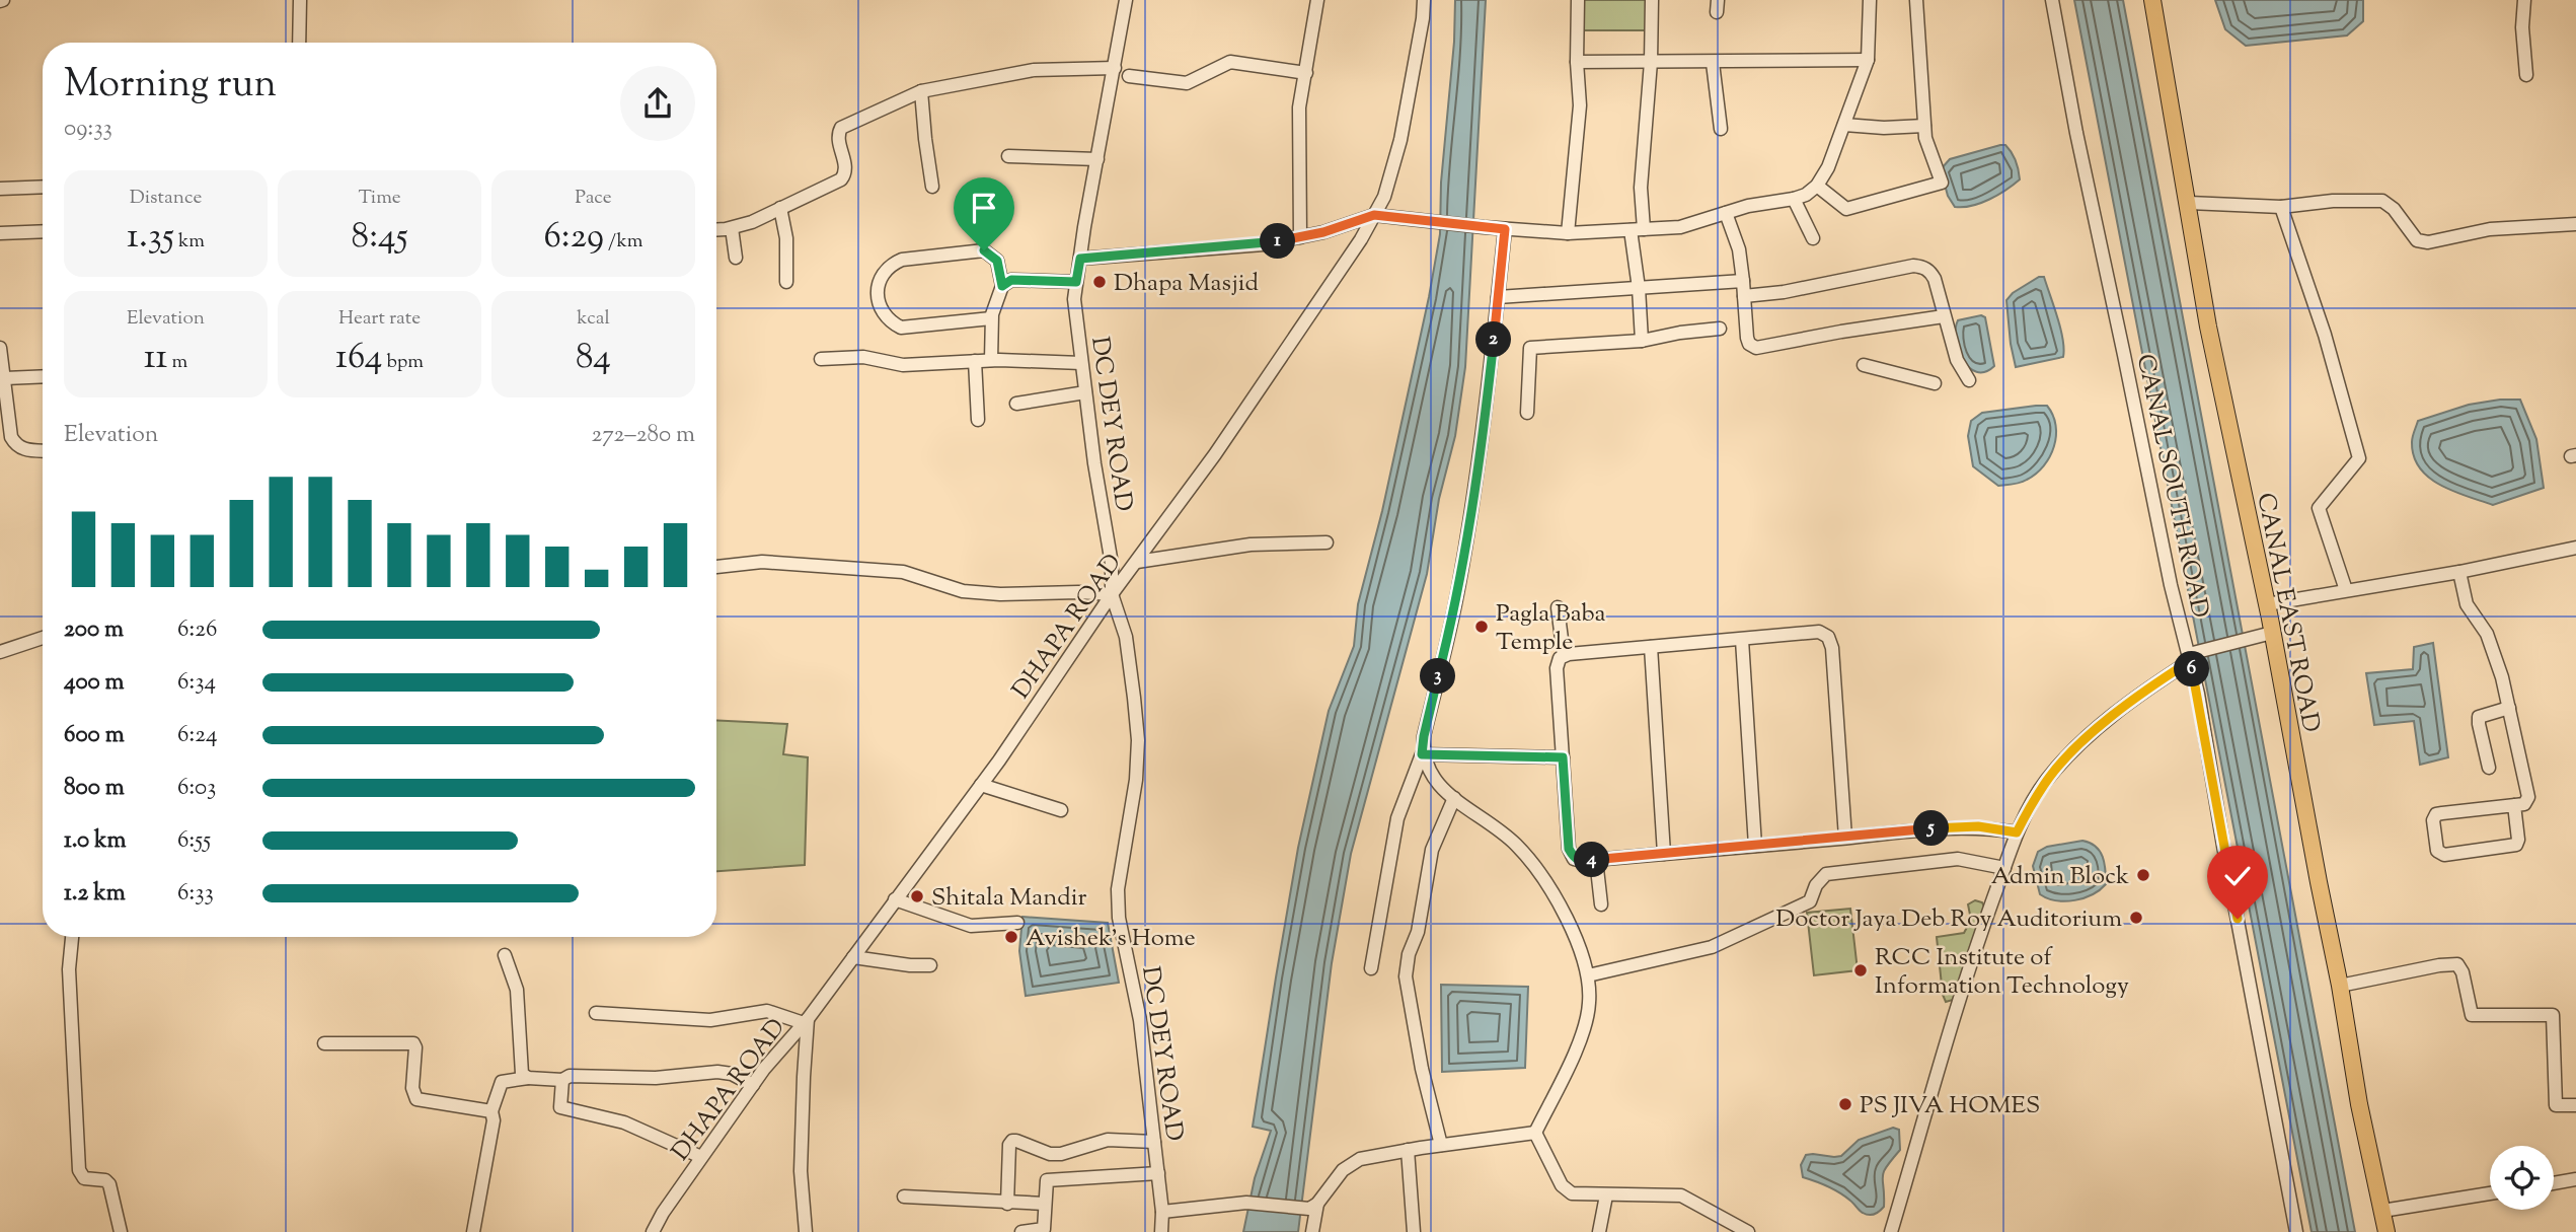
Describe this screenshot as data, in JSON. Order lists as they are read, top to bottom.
{
  "streets": {
    "main road": ["CANAL EAST ROAD"],
    "street": ["DC DEY ROAD", "CANAL SOUTH ROAD", "DHAPA ROAD"]
  },
  "crossings": [
    ["DC DEY ROAD", "DHAPA ROAD"]
  ],
  "places": [
    "Dhapa Masjid",
    "Pagla Baba Temple",
    "Admin Block",
    "Shitala Mandir",
    "Doctor Jaya Deb Roy Auditorium",
    "Avishek's Home",
    "RCC Institute of Information Technology",
    "PS JIVA HOMES"
  ],
  "page": {
    "heading": ["Morning run", "09:33"],
    "stats": [
      ["Distance", "1.35 km"],
      ["Time", "8:45"],
      ["Pace", "6:29 /km"],
      ["Elevation", "11 m"],
      ["Heart rate", "164 bpm"],
      ["kcal", "84"]
    ],
    "pins": [
      "1",
      "2",
      "6",
      "3",
      "5",
      "4"
    ],
    "chart": ["Elevation", "272–280 m"],
    "list": [
      {
        "name": "200 m",
        "note": "6:26"
      },
      {
        "name": "400 m",
        "note": "6:34"
      },
      {
        "name": "600 m",
        "note": "6:24"
      },
      {
        "name": "800 m",
        "note": "6:03"
      },
      {
        "name": "1.0 km",
        "note": "6:55"
      },
      {
        "name": "1.2 km",
        "note": "6:33"
      }
    ]
  }
}
